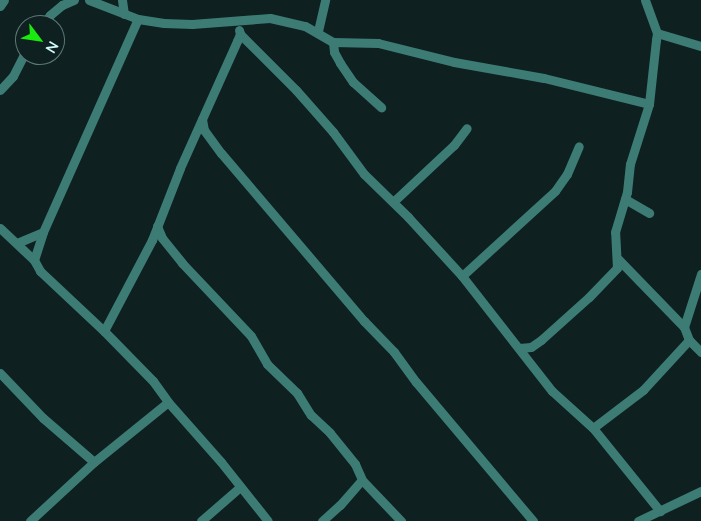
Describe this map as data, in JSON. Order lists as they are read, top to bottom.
{
  "north": "bottom right"
}
